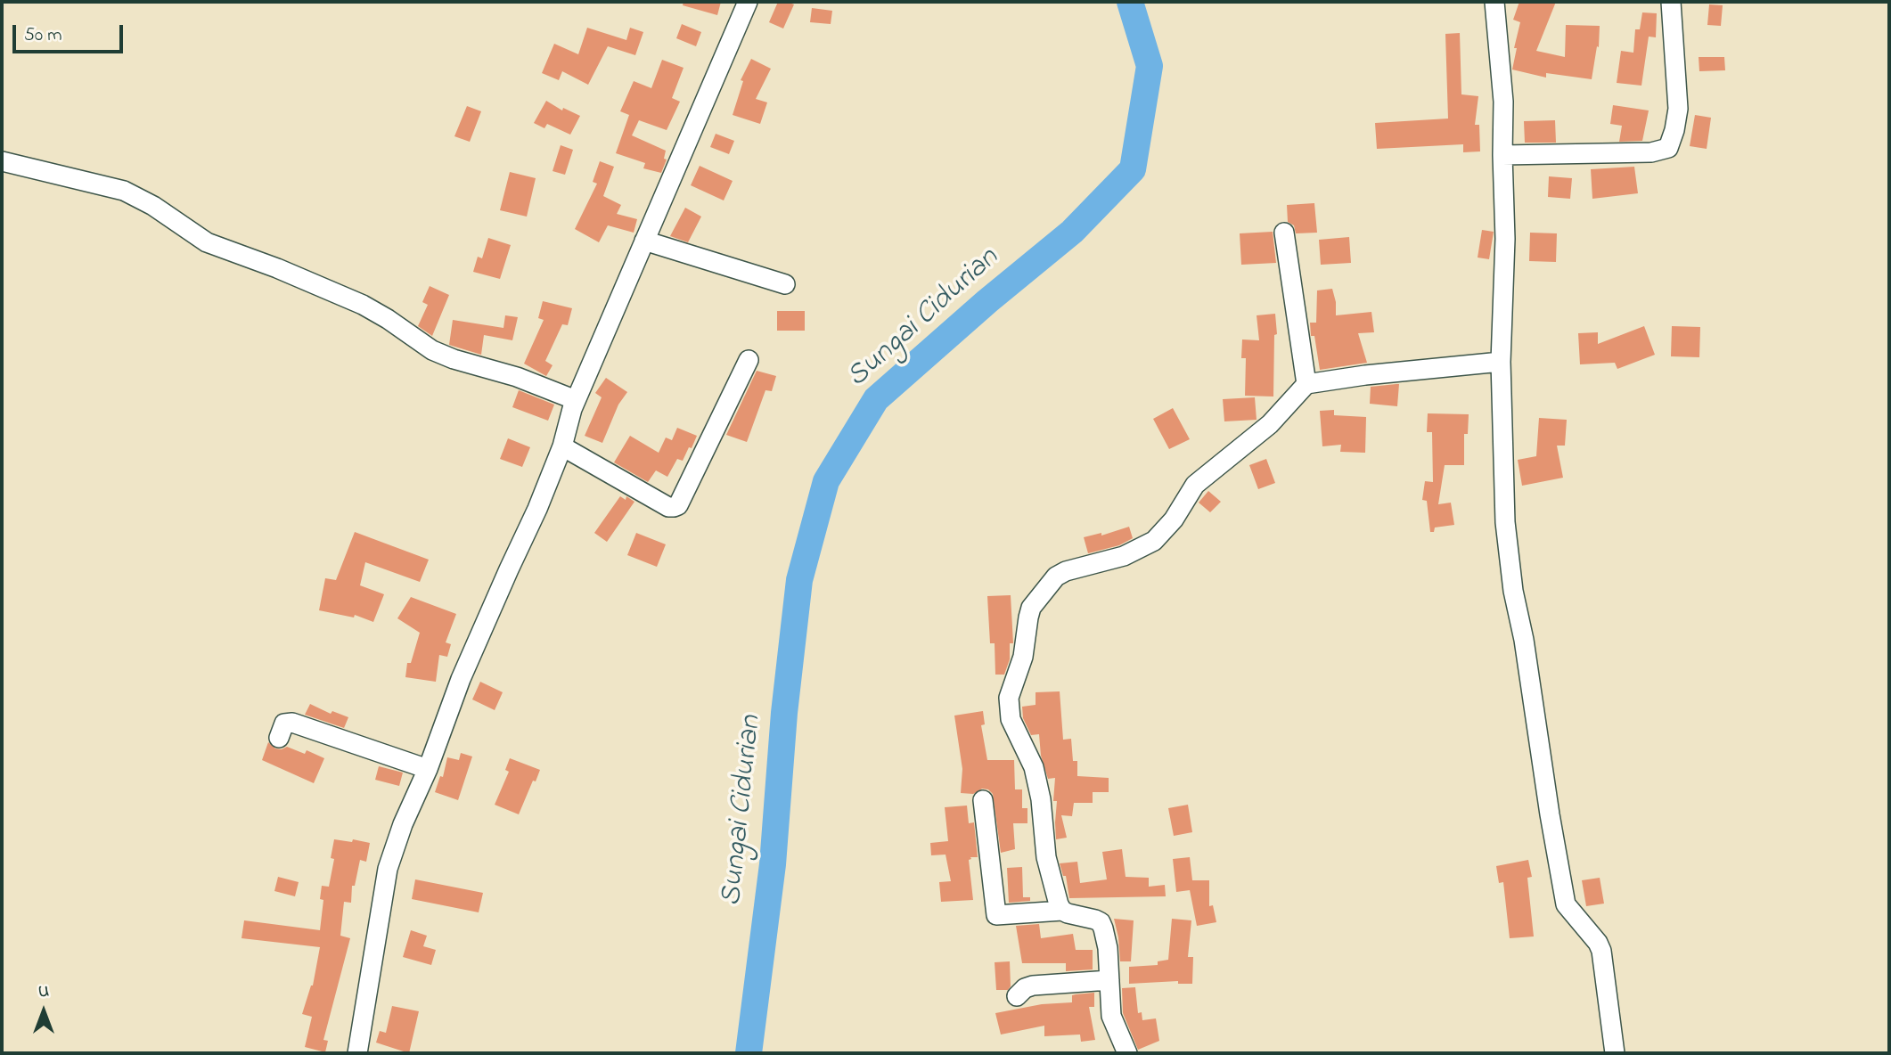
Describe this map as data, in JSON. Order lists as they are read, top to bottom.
{
  "water": ["Sungai Cidurian"],
  "scale_bar": "50 m",
  "north": "top"
}
